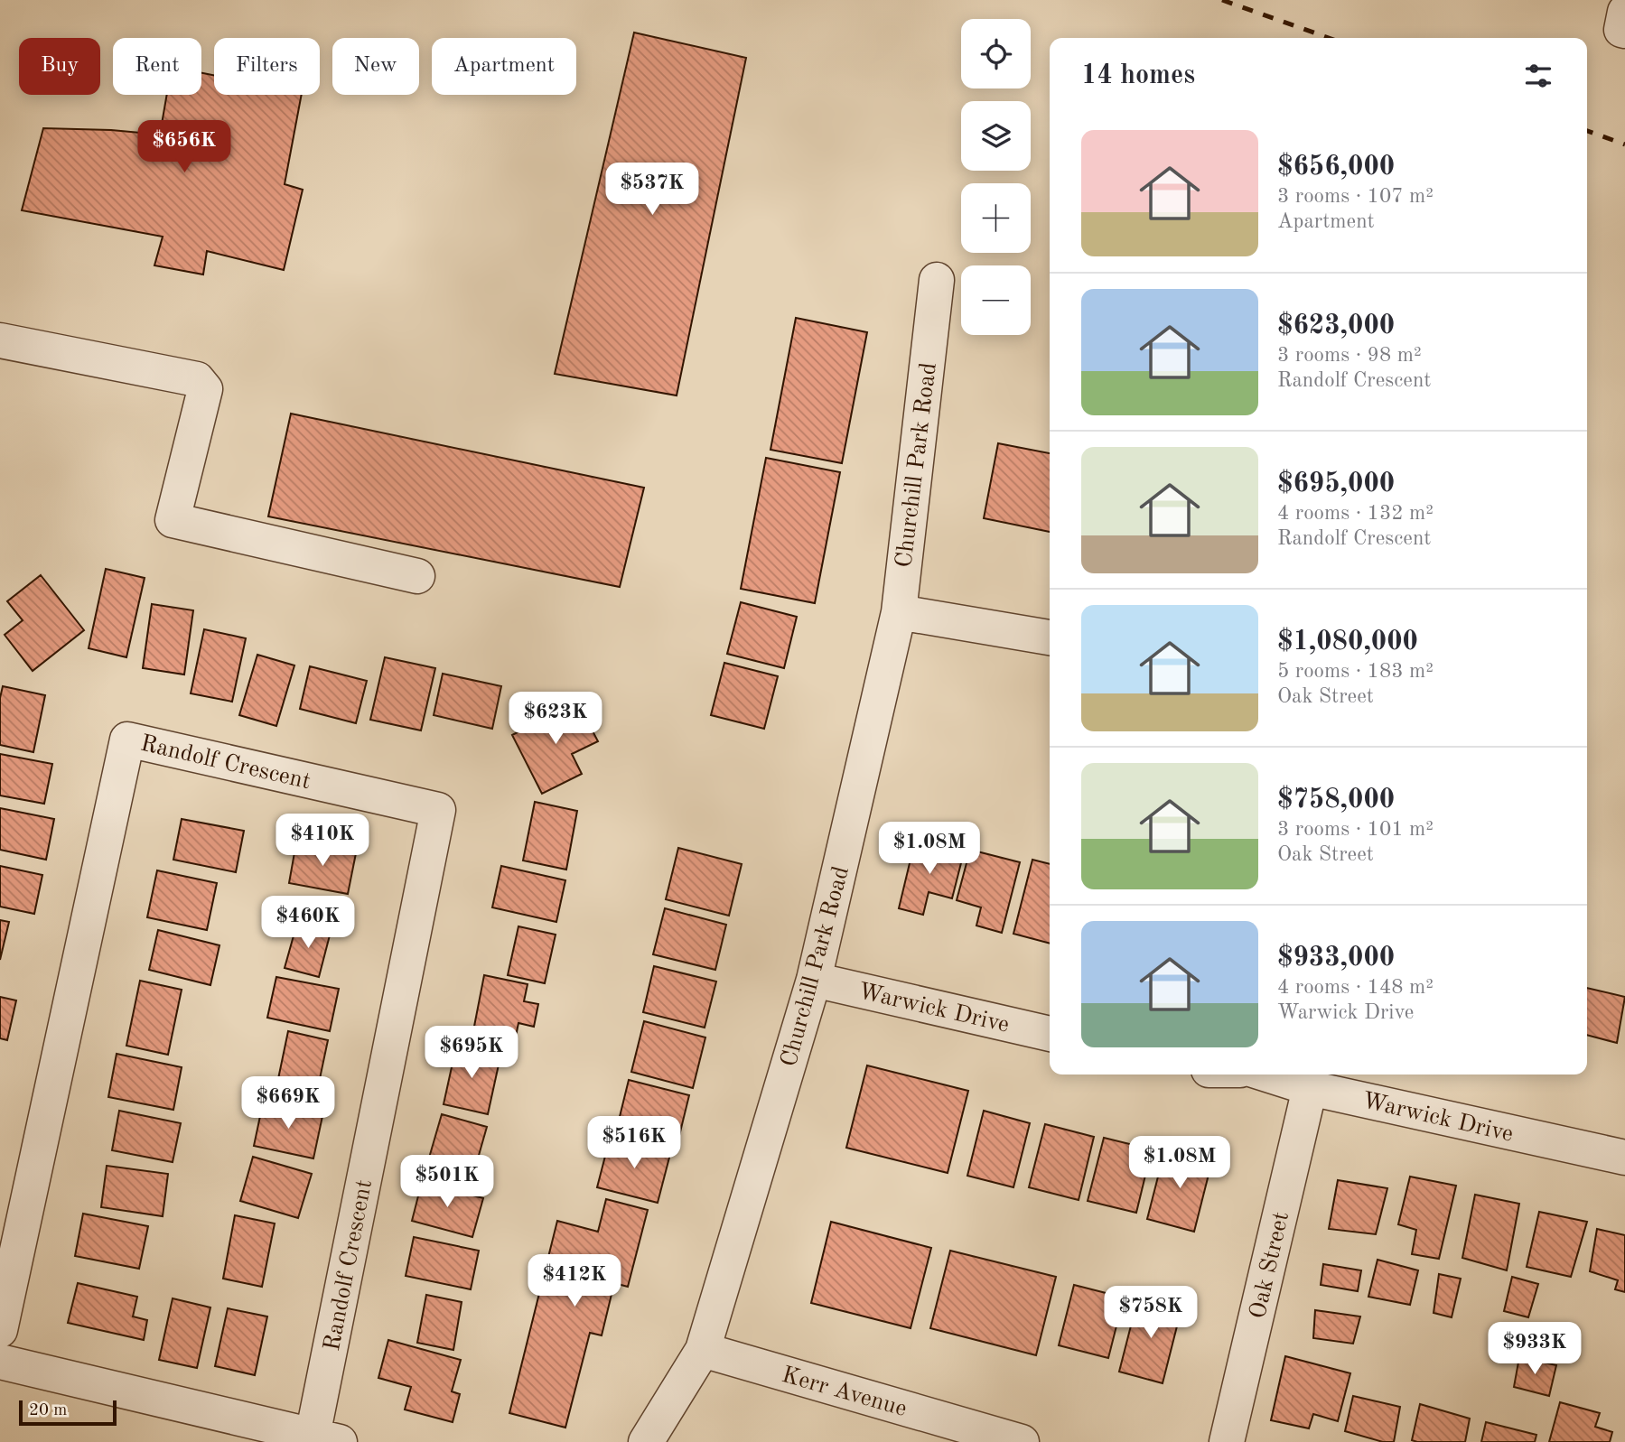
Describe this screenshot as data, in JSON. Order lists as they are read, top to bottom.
{
  "streets": {
    "street": [
      "Churchill Park Road",
      "Randolf Crescent",
      "Warwick Drive",
      "Oak Street",
      "Kerr Avenue"
    ]
  },
  "crossings": [
    ["Churchill Park Road", "Warwick Drive"],
    ["Churchill Park Road", "Kerr Avenue"],
    ["Warwick Drive", "Oak Street"]
  ],
  "scale_bar": "20 m",
  "page": {
    "map_buttons": ["+", "−"],
    "chip": [
      "Buy",
      "Rent",
      "Filters",
      "New",
      "Apartment"
    ],
    "heading": "14 homes",
    "list": [
      {
        "name": "$656,000",
        "note": "3 rooms · 107 m² · Apartment"
      },
      {
        "name": "$623,000",
        "note": "3 rooms · 98 m² · Randolf Crescent"
      },
      {
        "name": "$695,000",
        "note": "4 rooms · 132 m² · Randolf Crescent"
      },
      {
        "name": "$1,080,000",
        "note": "5 rooms · 183 m² · Oak Street"
      },
      {
        "name": "$758,000",
        "note": "3 rooms · 101 m² · Oak Street"
      },
      {
        "name": "$933,000",
        "note": "4 rooms · 148 m² · Warwick Drive"
      }
    ],
    "price": [
      "$656K",
      "$537K",
      "$623K",
      "$410K",
      "$1.08M",
      "$460K",
      "$695K",
      "$669K",
      "$516K",
      "$1.08M",
      "$501K",
      "$412K",
      "$758K",
      "$933K"
    ],
    "scale": "20 m"
  }
}
